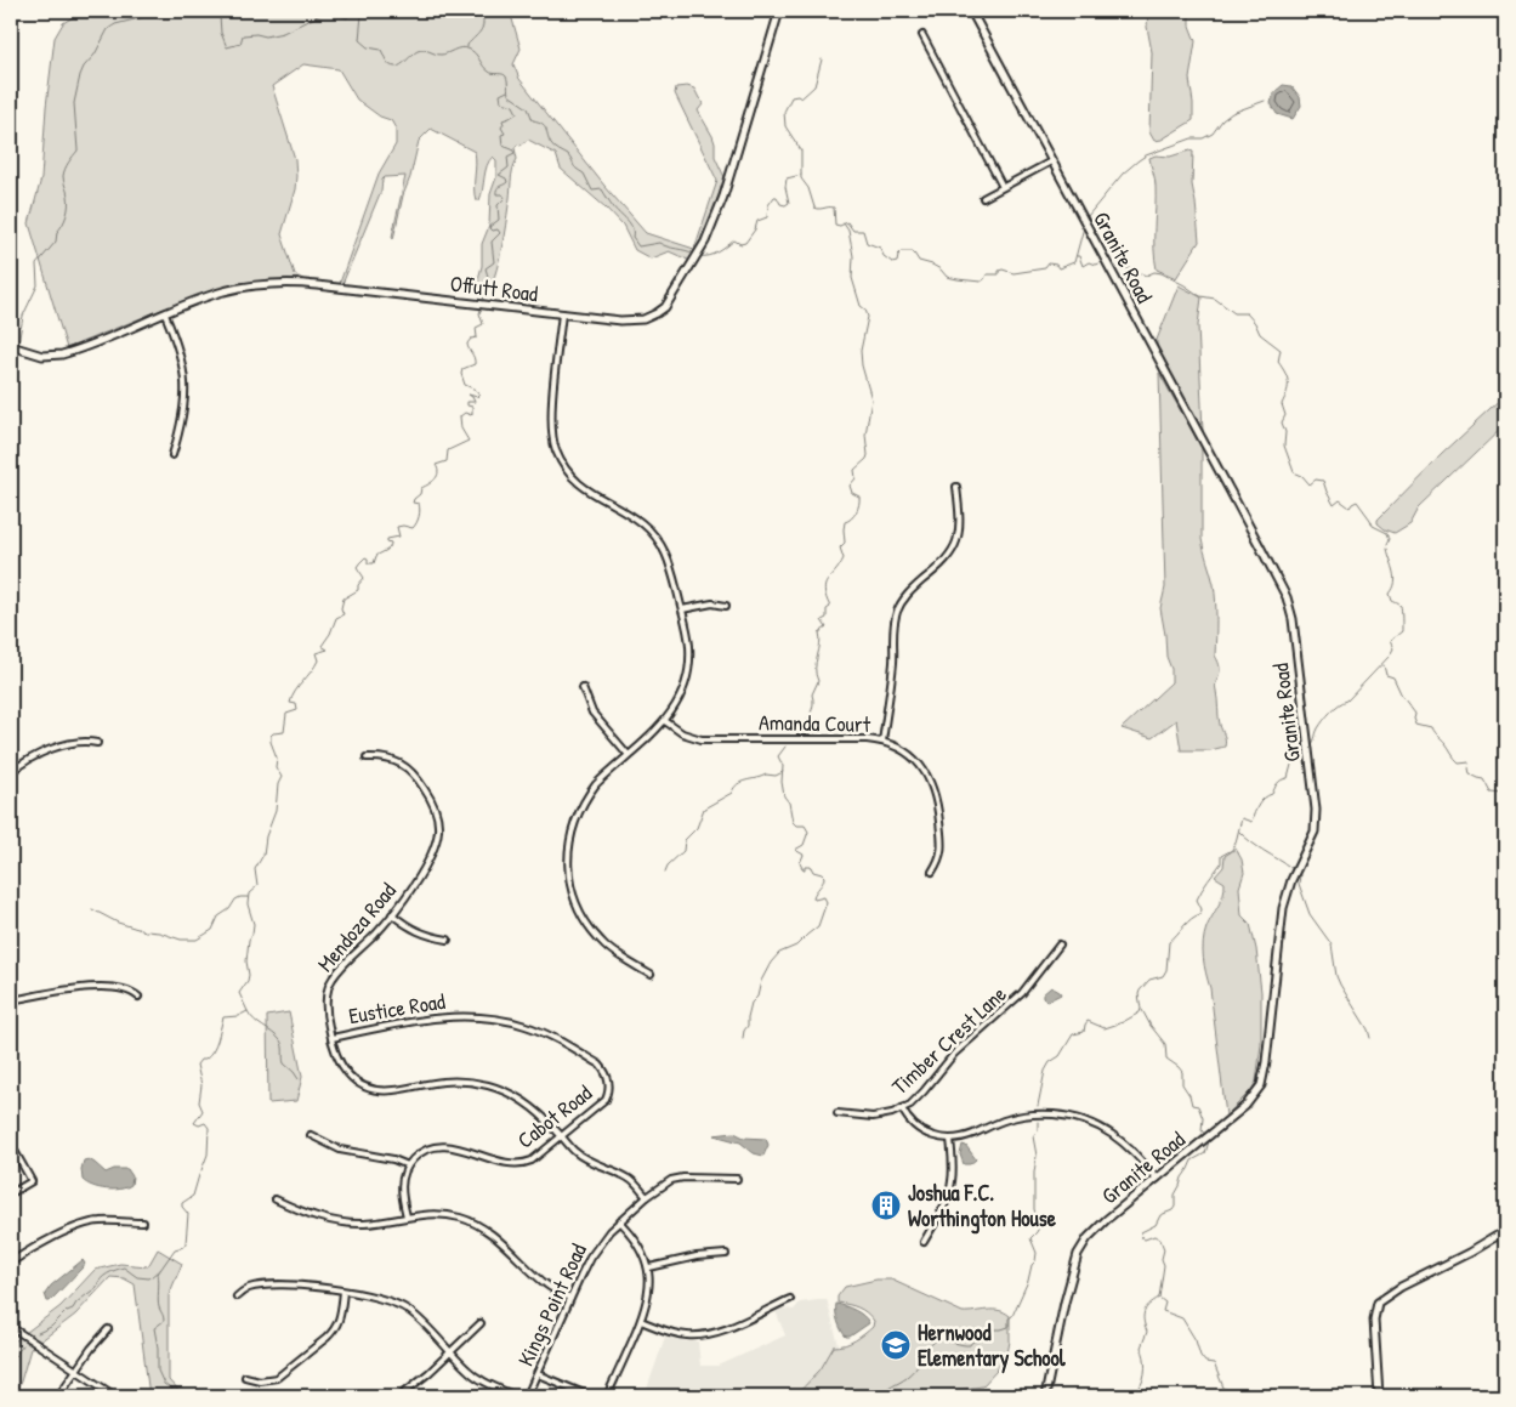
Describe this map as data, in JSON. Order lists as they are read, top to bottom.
{
  "streets": {
    "street": [
      "Granite Road",
      "Offutt Road",
      "Amanda Court",
      "Mendoza Road",
      "Eustice Road",
      "Timber Crest Lane",
      "Cabot Road",
      "Kings Point Road"
    ]
  },
  "crossings": [
    ["Mendoza Road", "Eustice Road"],
    ["Mendoza Road", "Cabot Road"],
    ["Mendoza Road", "Kings Point Road"],
    ["Eustice Road", "Cabot Road"]
  ],
  "places": {
    "building": ["Joshua F.C. Worthington House"],
    "school or university": ["Hernwood Elementary School"]
  }
}
